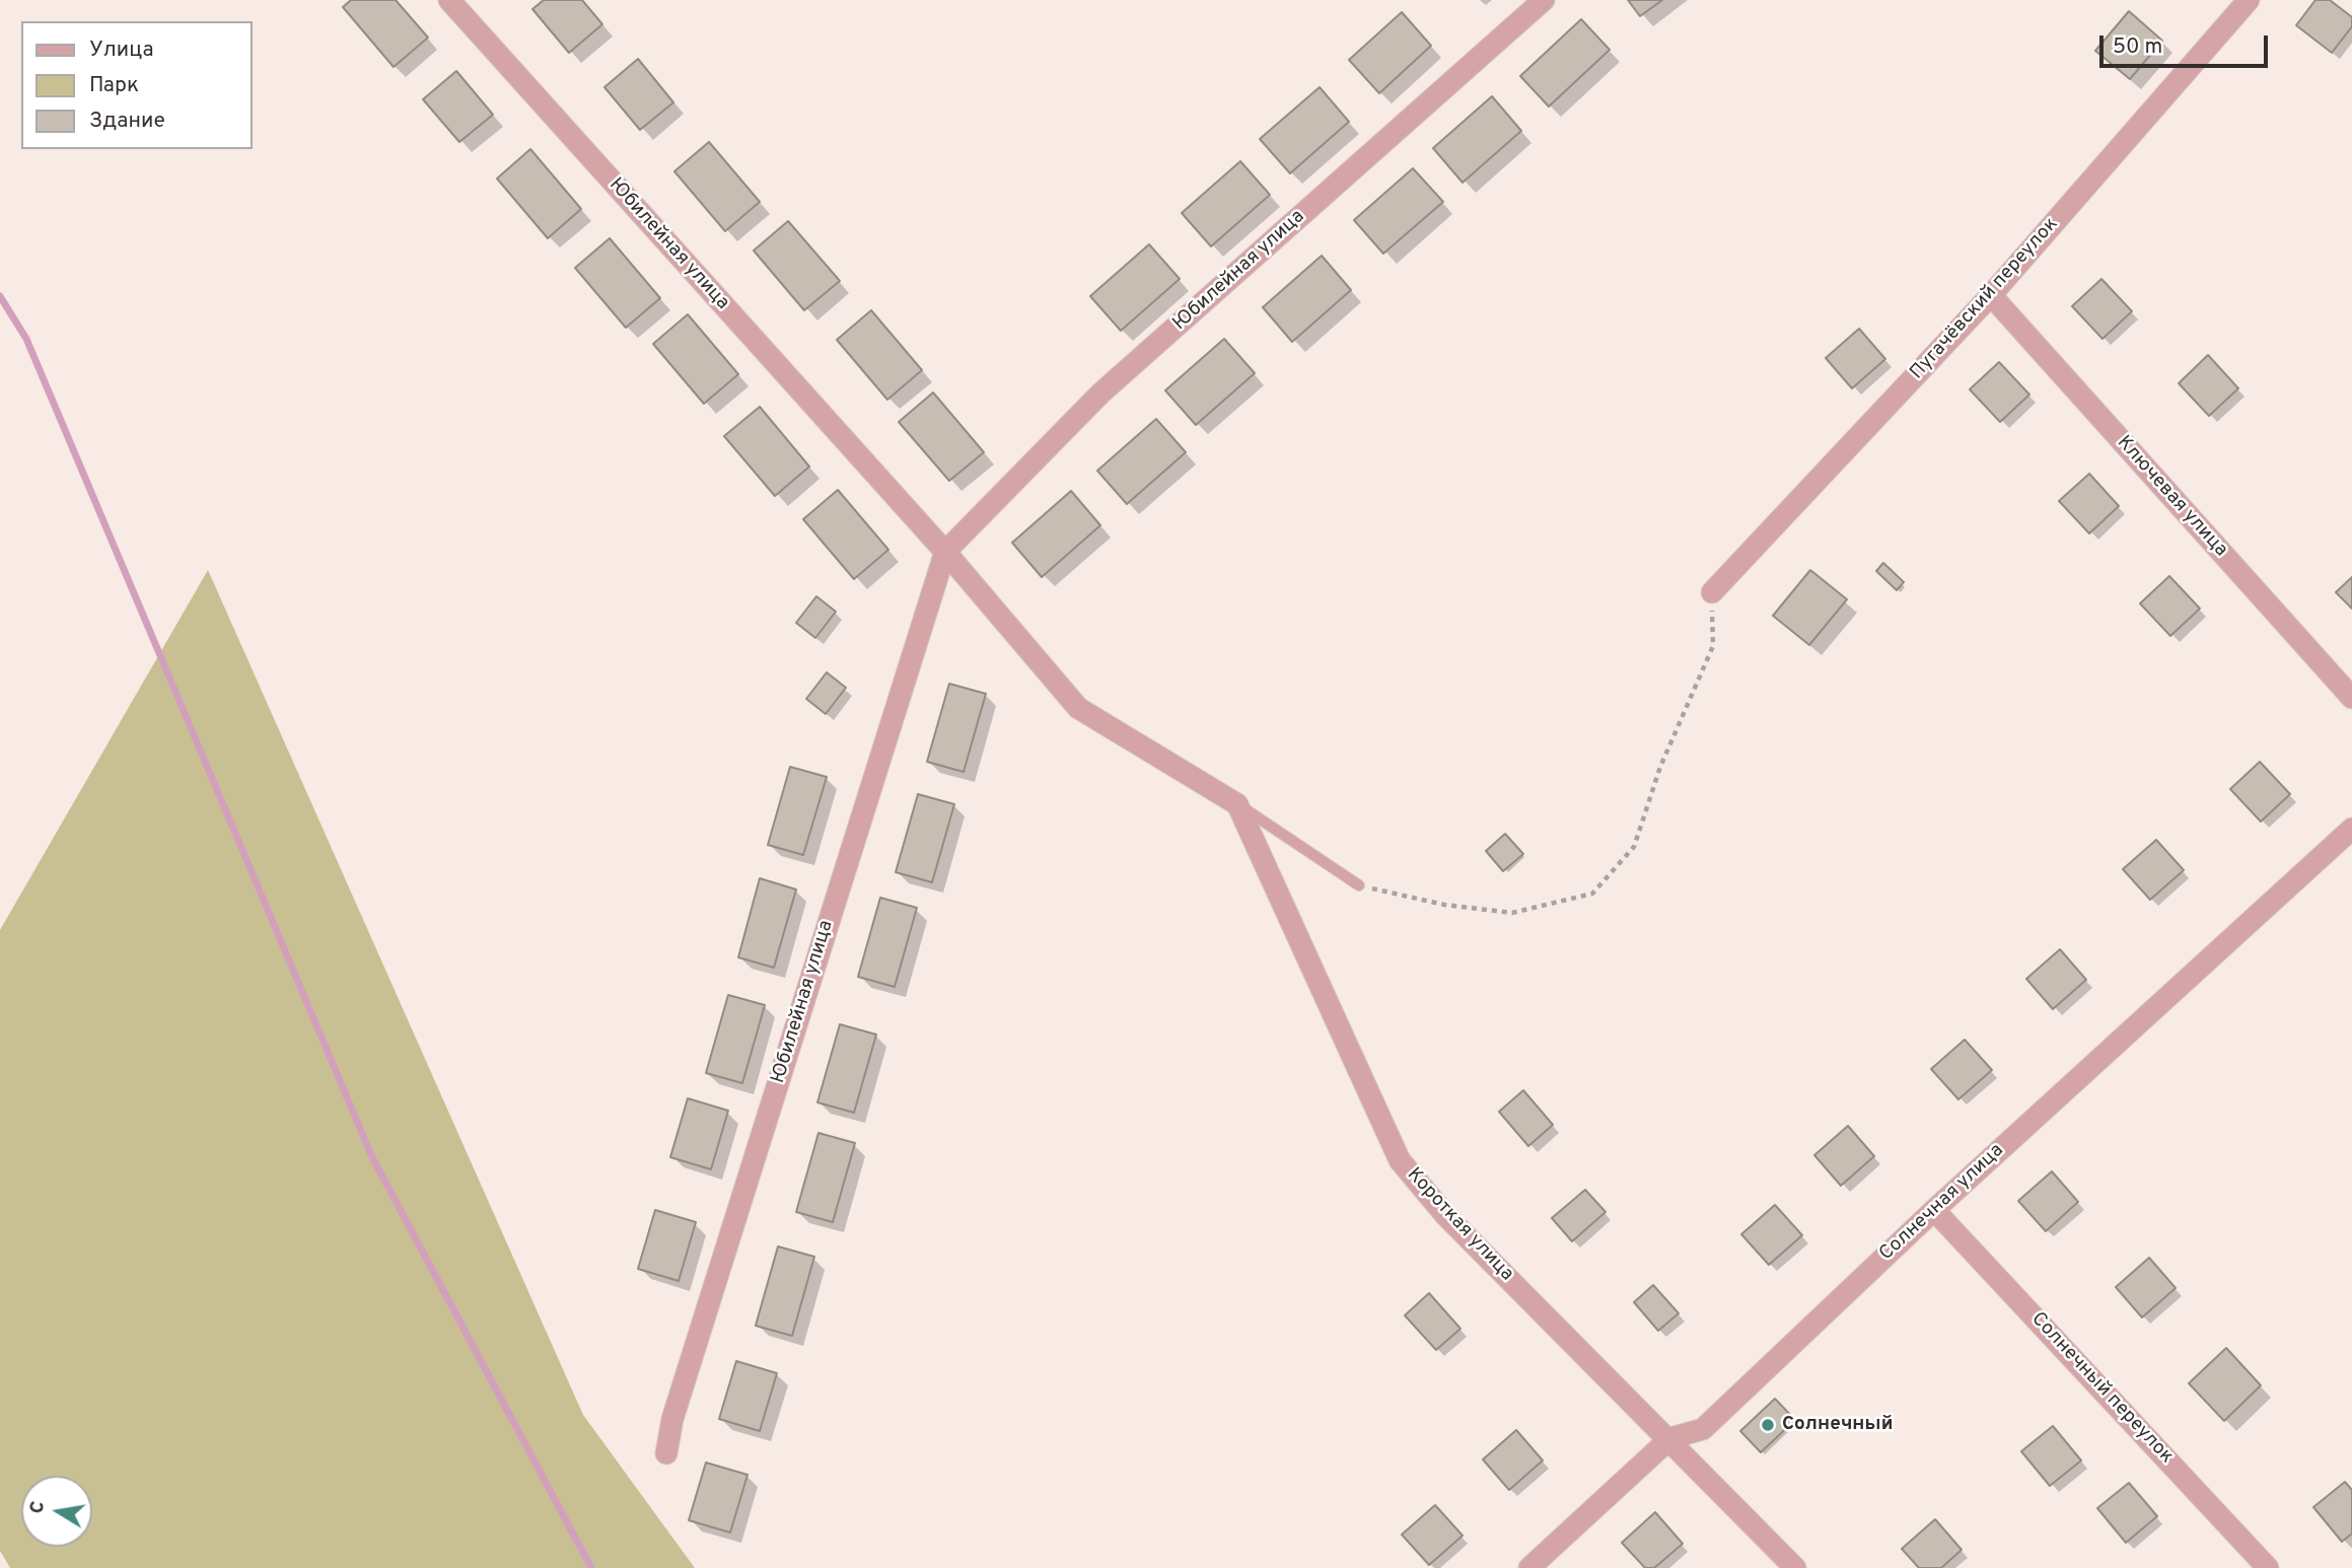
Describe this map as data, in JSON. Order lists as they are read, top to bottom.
{
  "streets": {
    "street": [
      "Юбилейная улица",
      "Пугачёвский переулок",
      "Ключевая улица",
      "Солнечная улица",
      "Короткая улица",
      "Солнечный переулок"
    ]
  },
  "crossings": [
    ["Юбилейная улица", "Короткая улица"],
    ["Пугачёвский переулок", "Ключевая улица"],
    ["Солнечная улица", "Короткая улица"],
    ["Солнечная улица", "Солнечный переулок"]
  ],
  "places": ["Солнечный"],
  "legend": ["Улица", "Парк", "Здание"],
  "scale_bar": "50 m",
  "north": "left"
}
